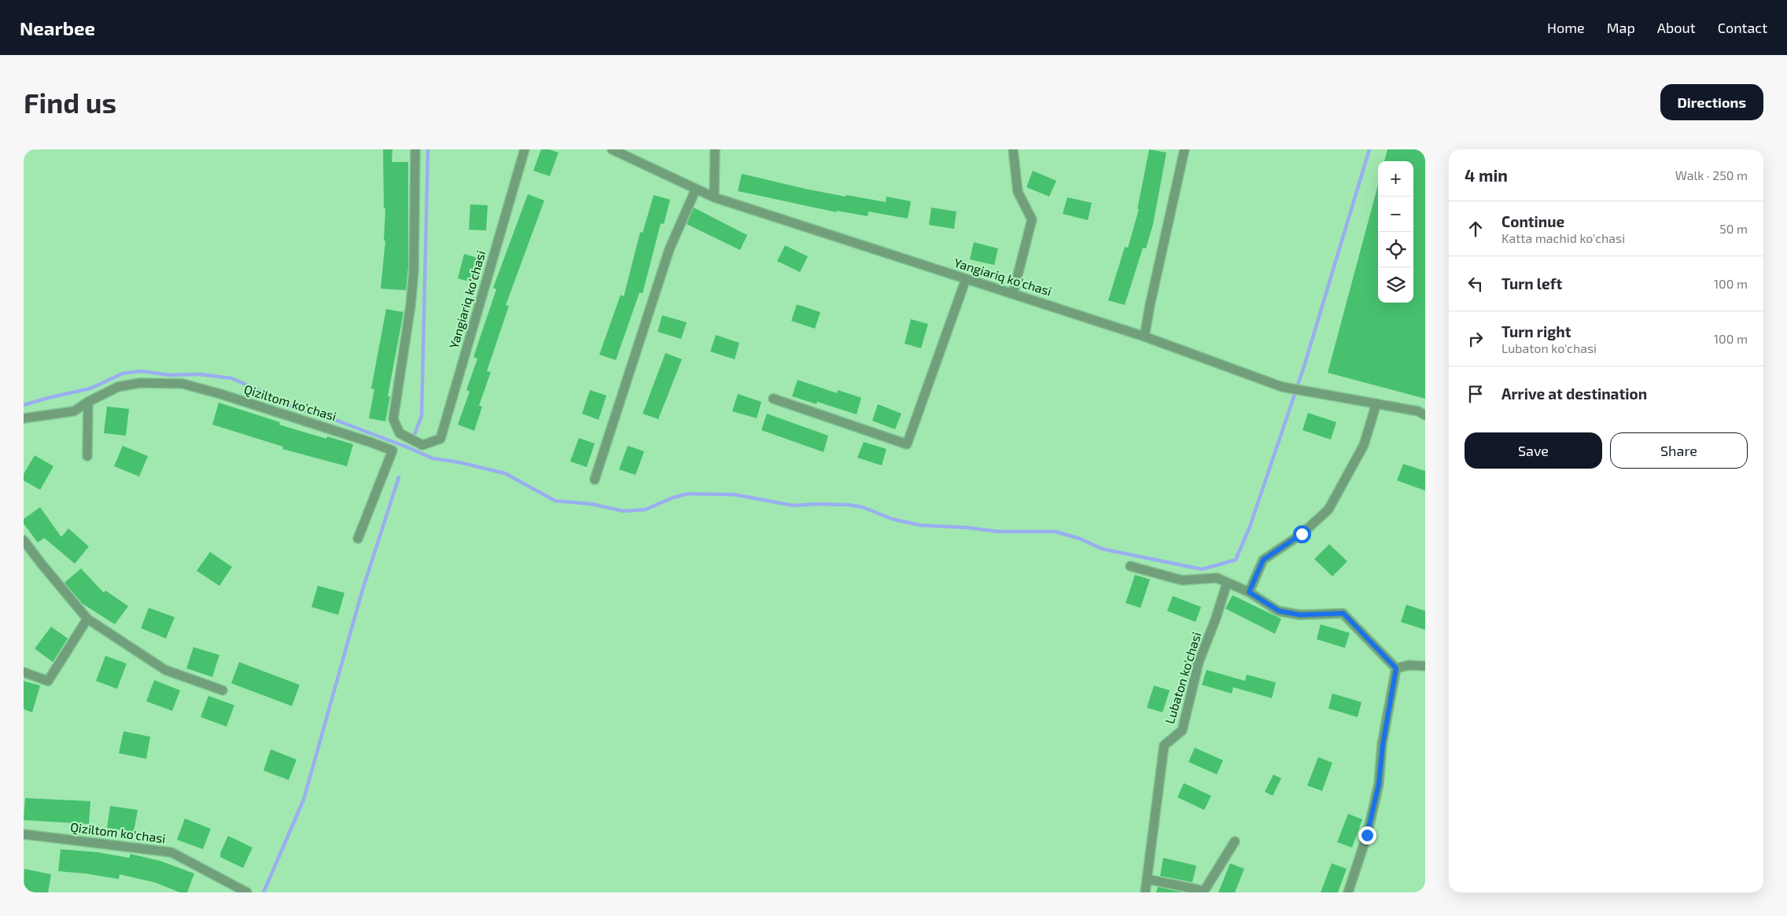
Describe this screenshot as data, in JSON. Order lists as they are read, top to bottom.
{
  "streets": {
    "street": ["Yangiariq ko'chasi", "Qiziltom ko'chasi", "Lubaton ko'chasi"]
  },
  "page": {
    "header": "Nearbee",
    "nav": [
      "Home",
      "Map",
      "About",
      "Contact"
    ],
    "buttons": [
      "Directions",
      ["Save", "Share"]
    ],
    "title": "Find us",
    "heading": ["4 min", "Walk · 250 m"],
    "map_buttons": ["+", "−"],
    "list": [
      ["Continue", "Katta machid ko'chasi", "50 m"],
      ["Turn left", "100 m"],
      ["Turn right", "Lubaton ko'chasi", "100 m"],
      "Arrive at destination"
    ]
  }
}
